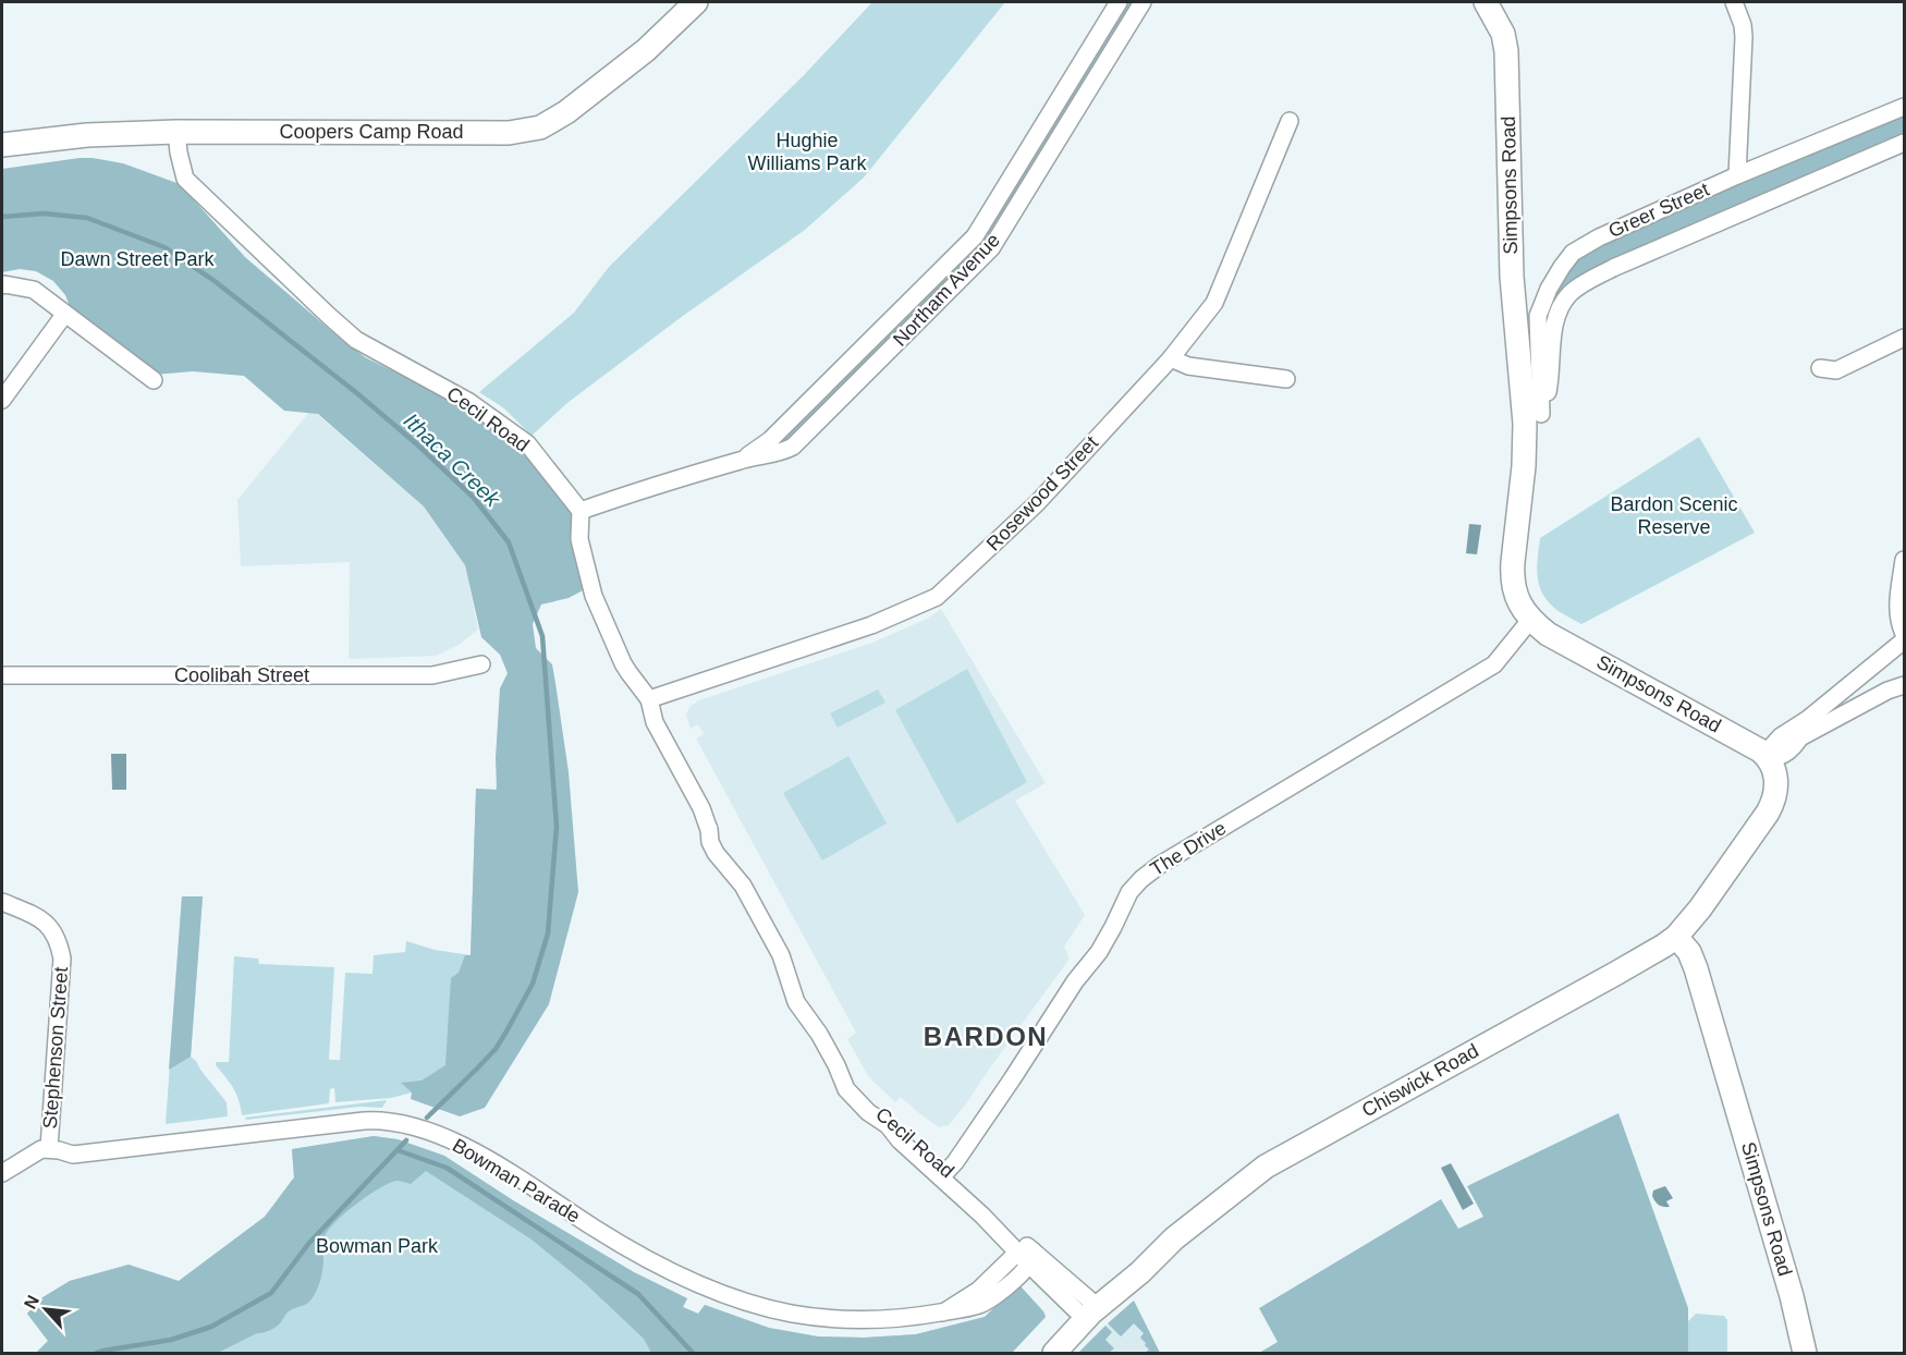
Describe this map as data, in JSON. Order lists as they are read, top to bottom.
{
  "streets": {
    "main road": ["Coopers Camp Road", "Simpsons Road", "Chiswick Road"],
    "street": [
      "Greer Street",
      "Northam Avenue",
      "Cecil Road",
      "Rosewood Street",
      "Coolibah Street",
      "The Drive",
      "Stephenson Street",
      "Bowman Parade"
    ]
  },
  "crossings": [
    ["Coopers Camp Road", "Cecil Road"],
    ["Simpsons Road", "Greer Street"],
    ["Simpsons Road", "The Drive"],
    ["Simpsons Road", "Chiswick Road"],
    ["Northam Avenue", "Cecil Road"],
    ["Cecil Road", "Rosewood Street"],
    ["Cecil Road", "The Drive"],
    ["Cecil Road", "Chiswick Road"],
    ["Cecil Road", "Bowman Parade"],
    ["Stephenson Street", "Bowman Parade"]
  ],
  "districts": ["BARDON"],
  "water": ["Ithaca Creek"],
  "parks": [
    "Hughie Williams Park",
    "Dawn Street Park",
    "Bardon Scenic Reserve",
    "Bowman Park"
  ],
  "north": "top left"
}
